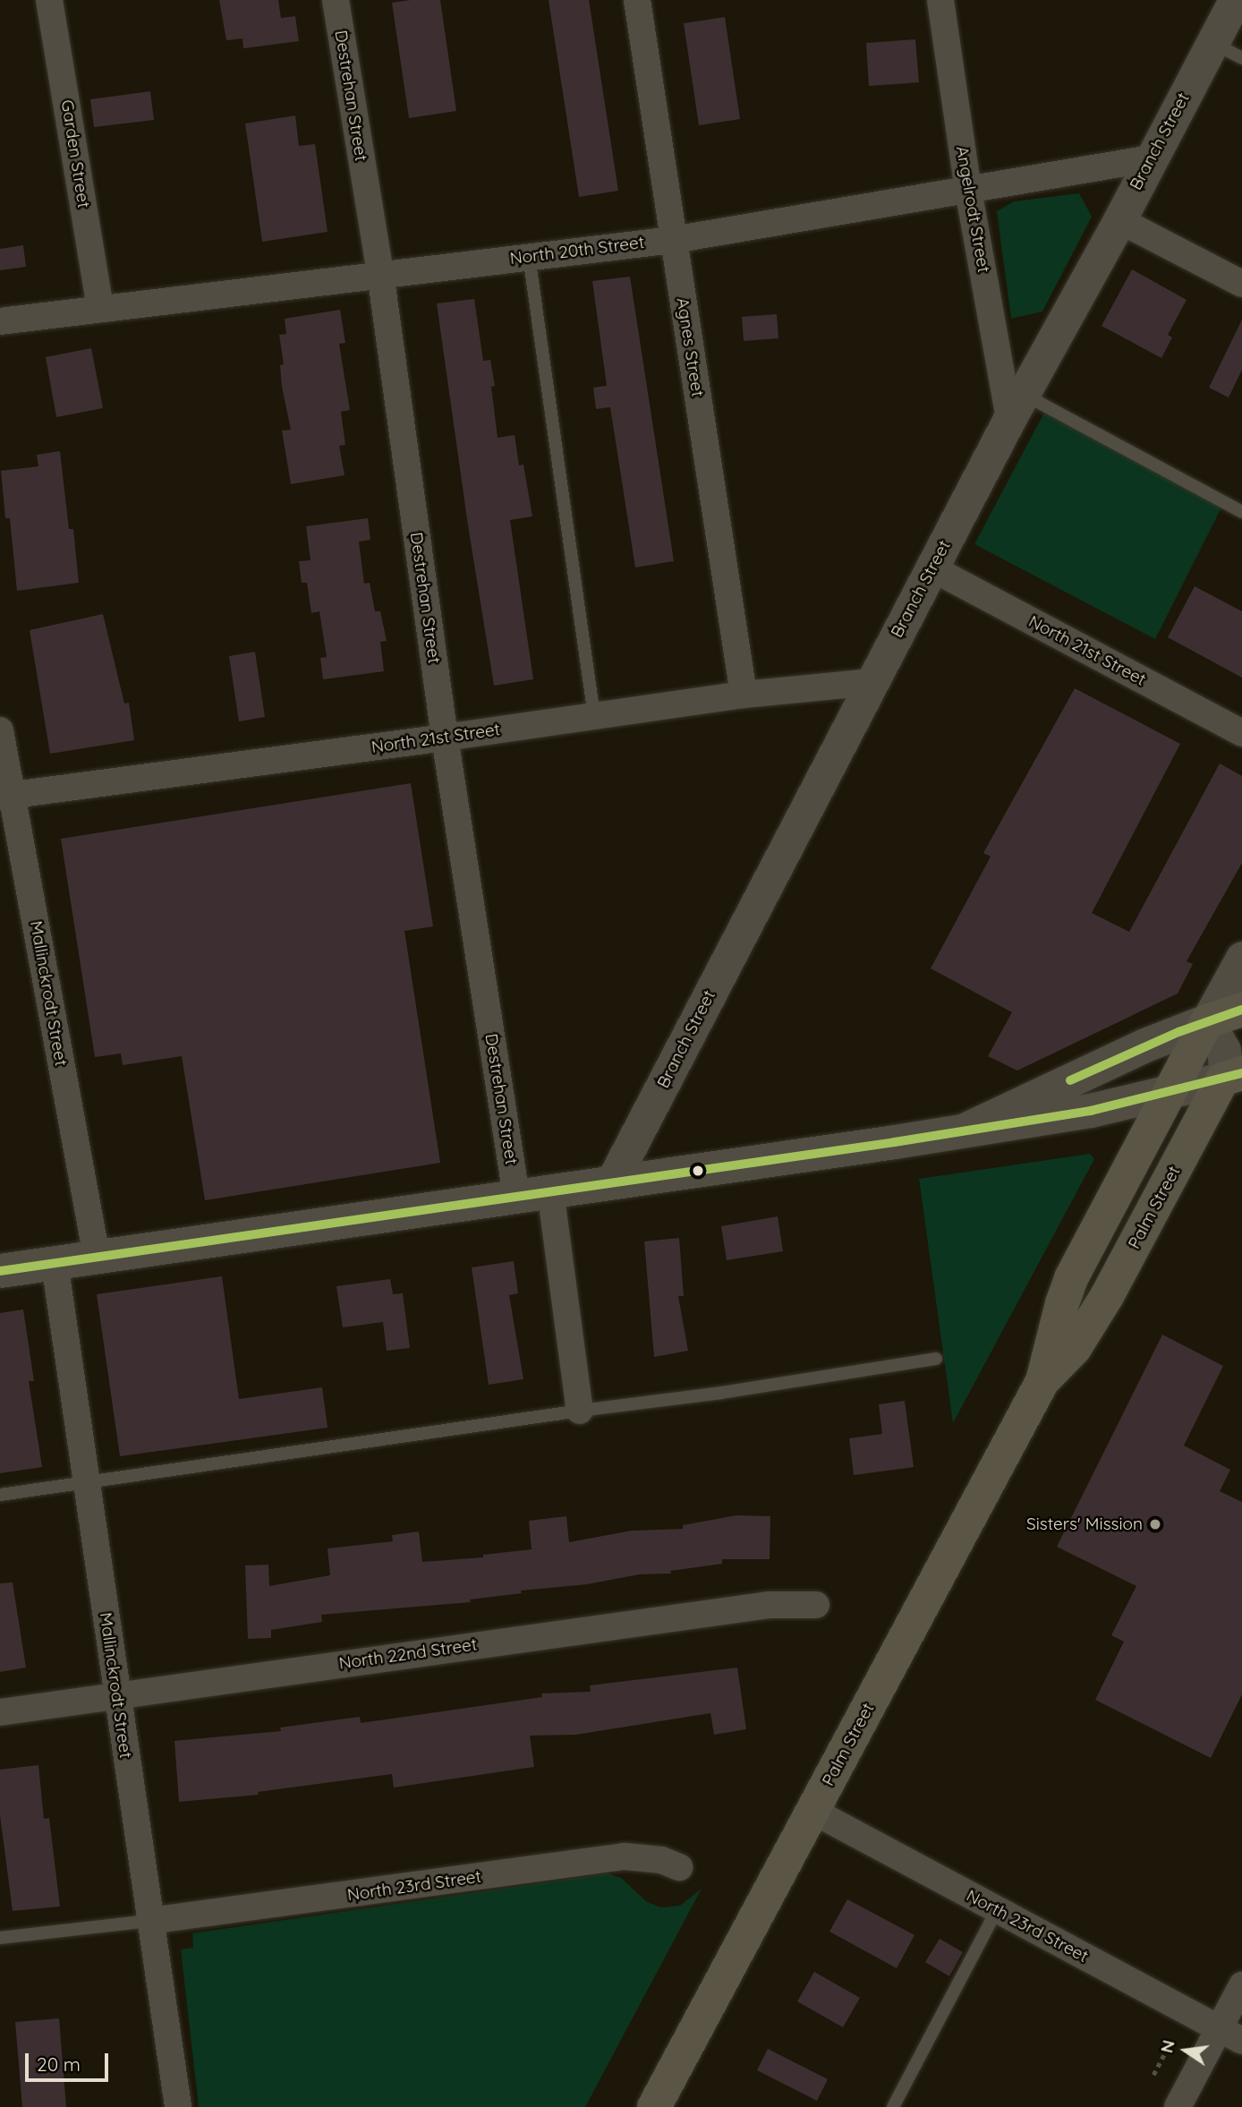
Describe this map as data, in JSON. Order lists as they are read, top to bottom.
{
  "streets": {
    "main road": ["Palm Street"],
    "street": [
      "Destrehan Street",
      "Branch Street",
      "Garden Street",
      "Angelrodt Street",
      "North 20th Street",
      "Agnes Street",
      "North 21st Street",
      "Mallinckrodt Street",
      "North 22nd Street",
      "North 23rd Street"
    ]
  },
  "crossings": [
    ["Destrehan Street", "North 20th Street"],
    ["Destrehan Street", "North 21st Street"],
    ["Branch Street", "Angelrodt Street"],
    ["Branch Street", "North 20th Street"],
    ["Branch Street", "North 21st Street"],
    ["Garden Street", "North 20th Street"],
    ["Angelrodt Street", "North 20th Street"],
    ["North 20th Street", "Agnes Street"],
    ["Agnes Street", "North 21st Street"],
    ["North 21st Street", "Mallinckrodt Street"],
    ["Mallinckrodt Street", "North 22nd Street"],
    ["Mallinckrodt Street", "North 23rd Street"],
    ["Palm Street", "North 23rd Street"]
  ],
  "places": ["Sisters' Mission"],
  "scale_bar": "20 m",
  "north": "left"
}
